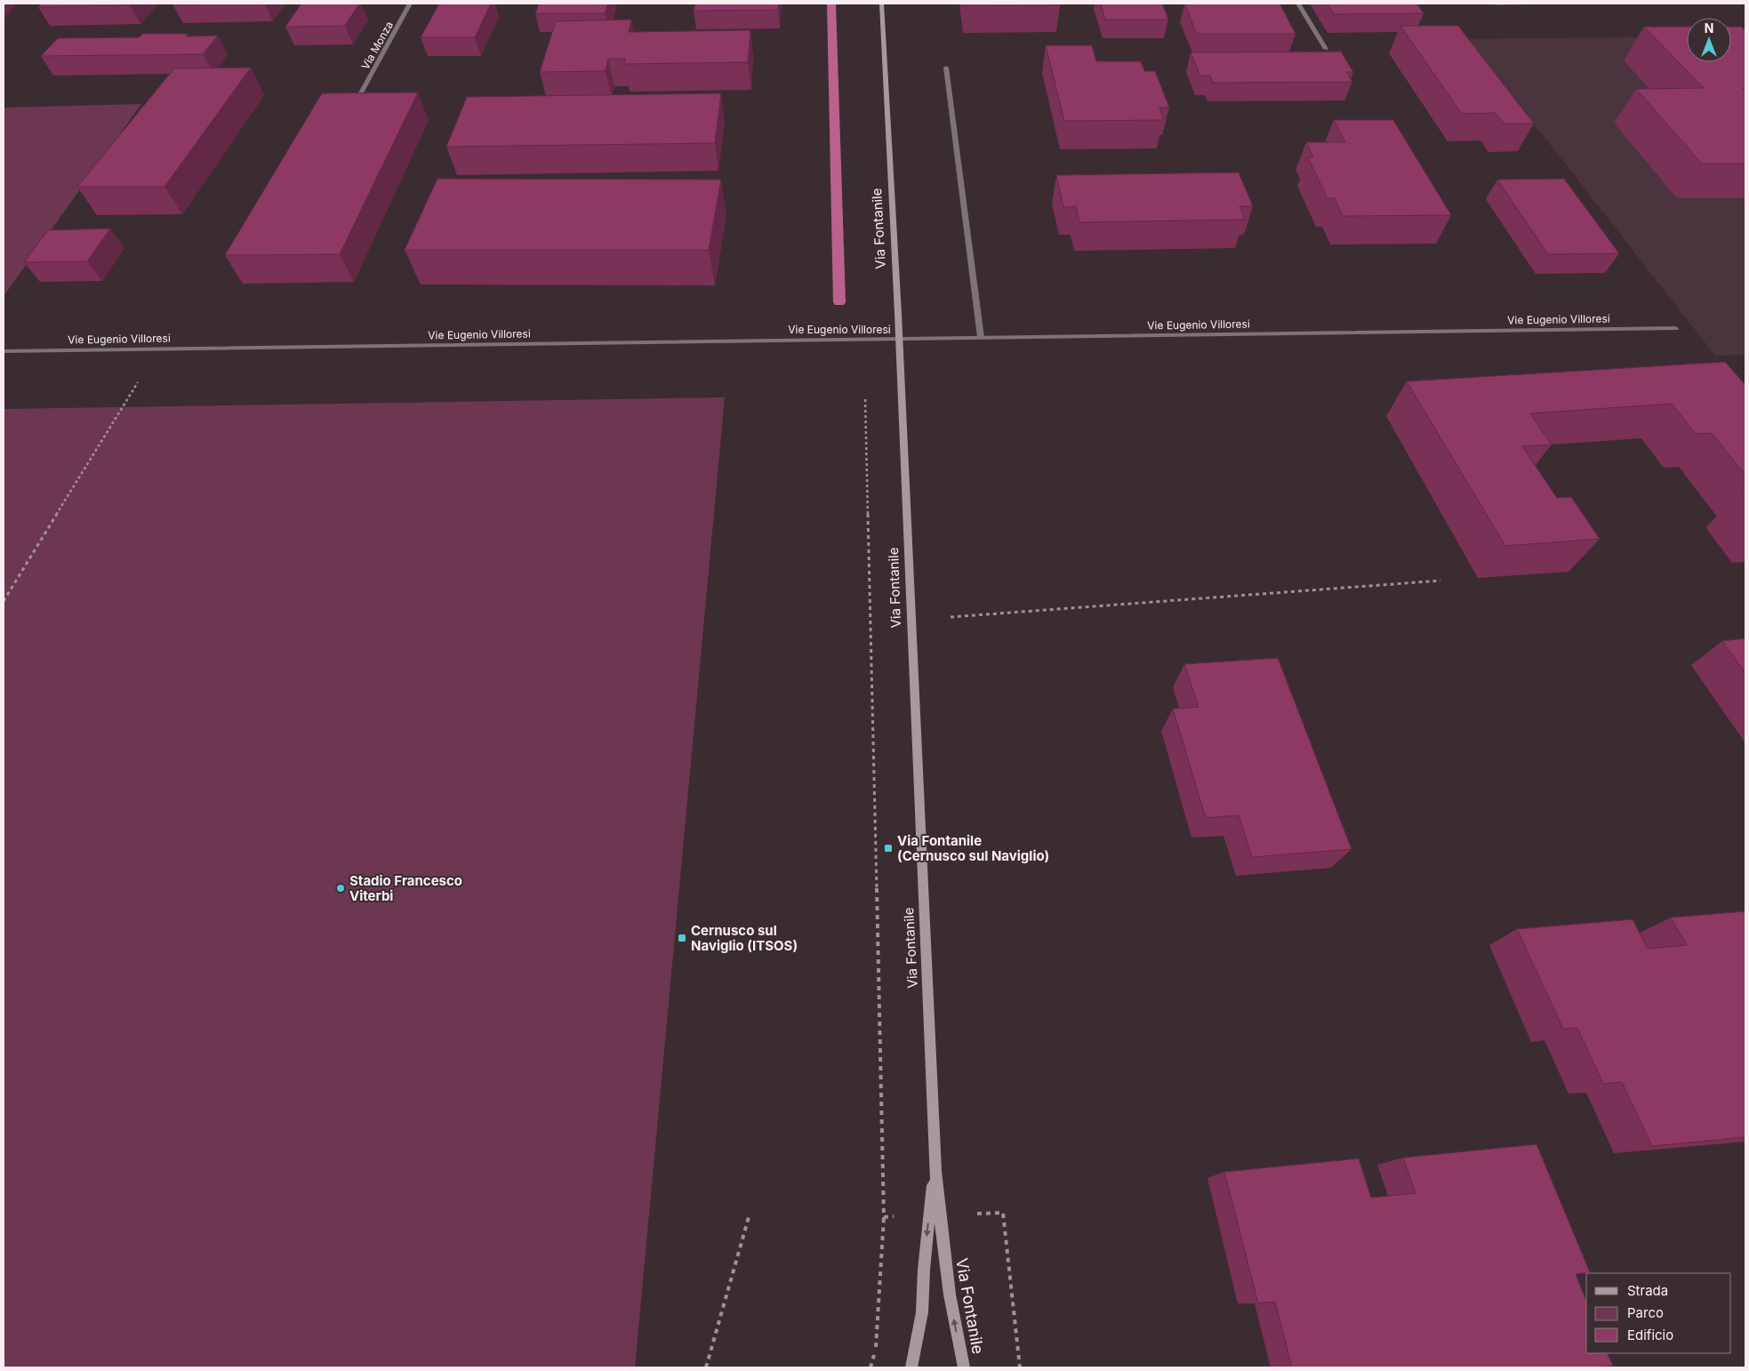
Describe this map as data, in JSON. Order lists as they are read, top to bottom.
{
  "streets": {
    "street": ["Via Monza", "Via Fontanile", "Vie Eugenio Villoresi"]
  },
  "crossings": [
    ["Via Fontanile", "Vie Eugenio Villoresi"]
  ],
  "places": {
    "transit": ["Via Fontanile (Cernusco sul Naviglio)", "Cernusco sul Naviglio (ITSOS)"],
    "other": ["Stadio Francesco Viterbi"]
  },
  "legend": ["Strada", "Parco", "Edificio"],
  "north": "top"
}
